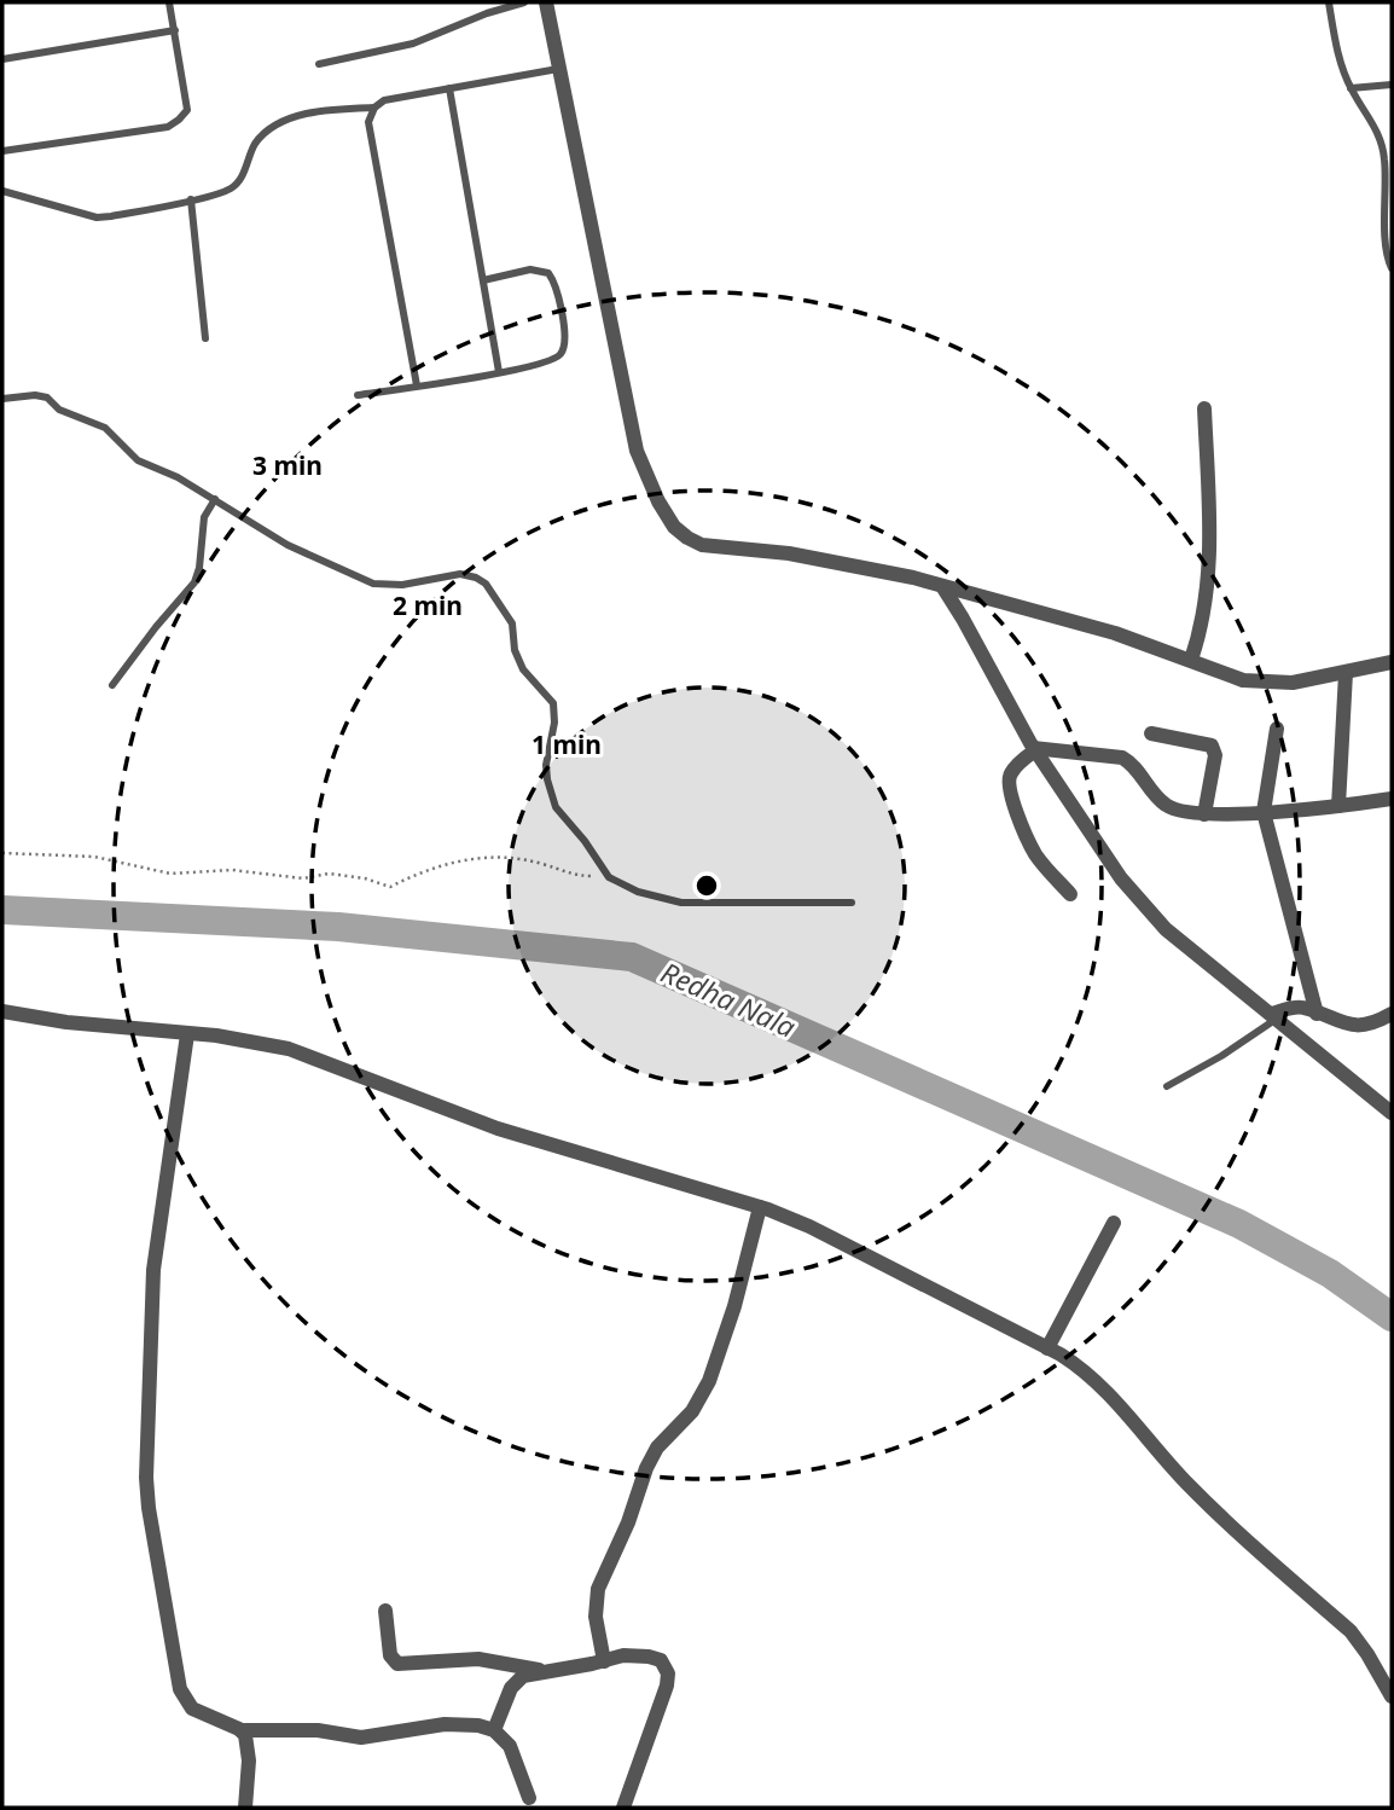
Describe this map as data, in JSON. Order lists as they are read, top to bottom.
{
  "water": ["Redha Nala"],
  "rings": ["3 min", "2 min", "1 min"]
}
